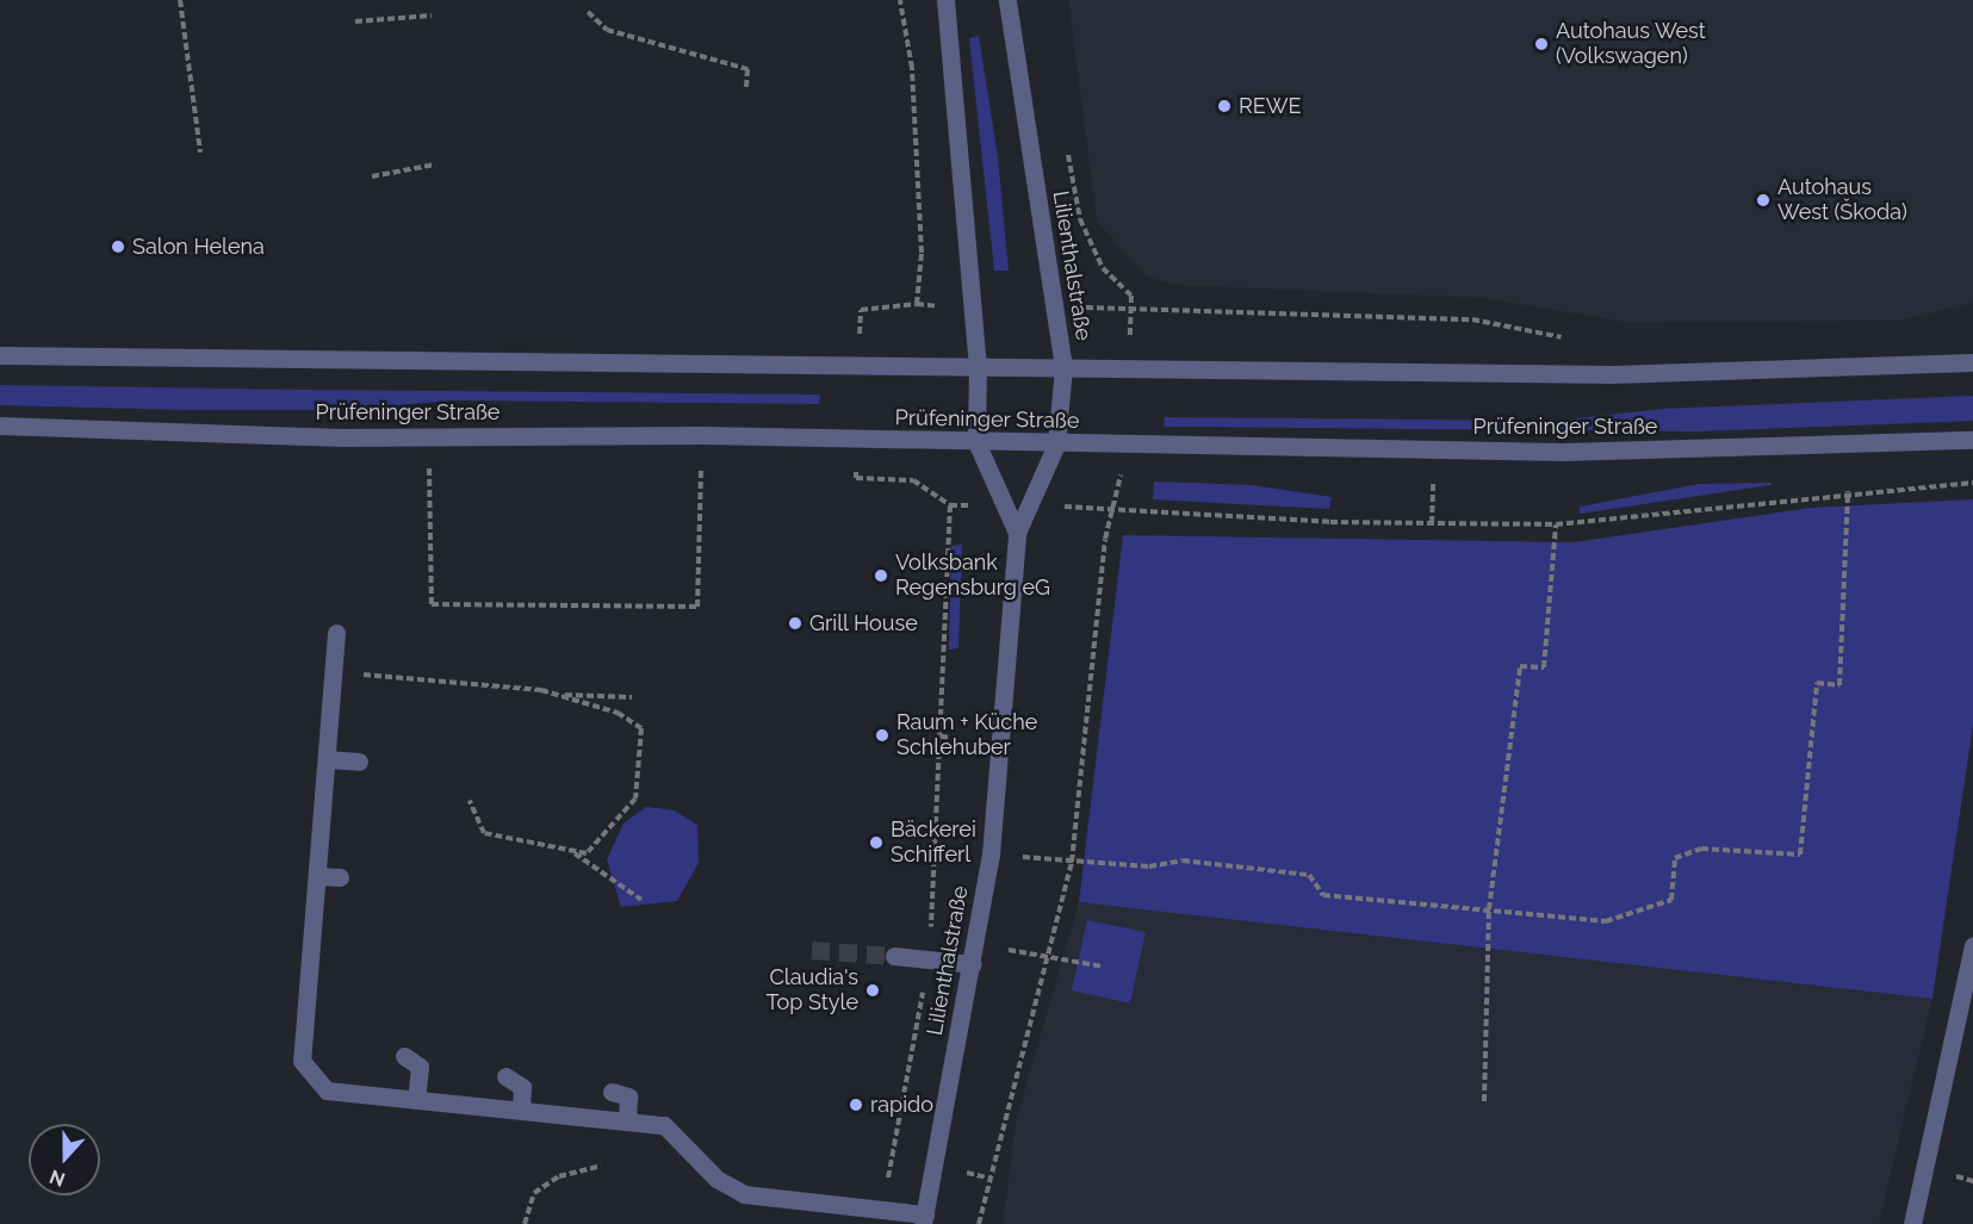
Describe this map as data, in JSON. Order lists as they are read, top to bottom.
{
  "streets": {
    "street": ["Lilienthalstraße", "Prüfeninger Straße"]
  },
  "crossings": [
    ["Lilienthalstraße", "Prüfeninger Straße"]
  ],
  "places": [
    "Autohaus West (Volkswagen)",
    "REWE",
    "Autohaus West (Škoda)",
    "Salon Helena",
    "Volksbank Regensburg eG",
    "Grill House",
    "Raum + Küche Schlehuber",
    "Bäckerei Schifferl",
    "Claudia's Top Style",
    "rapido"
  ],
  "north": "bottom"
}
